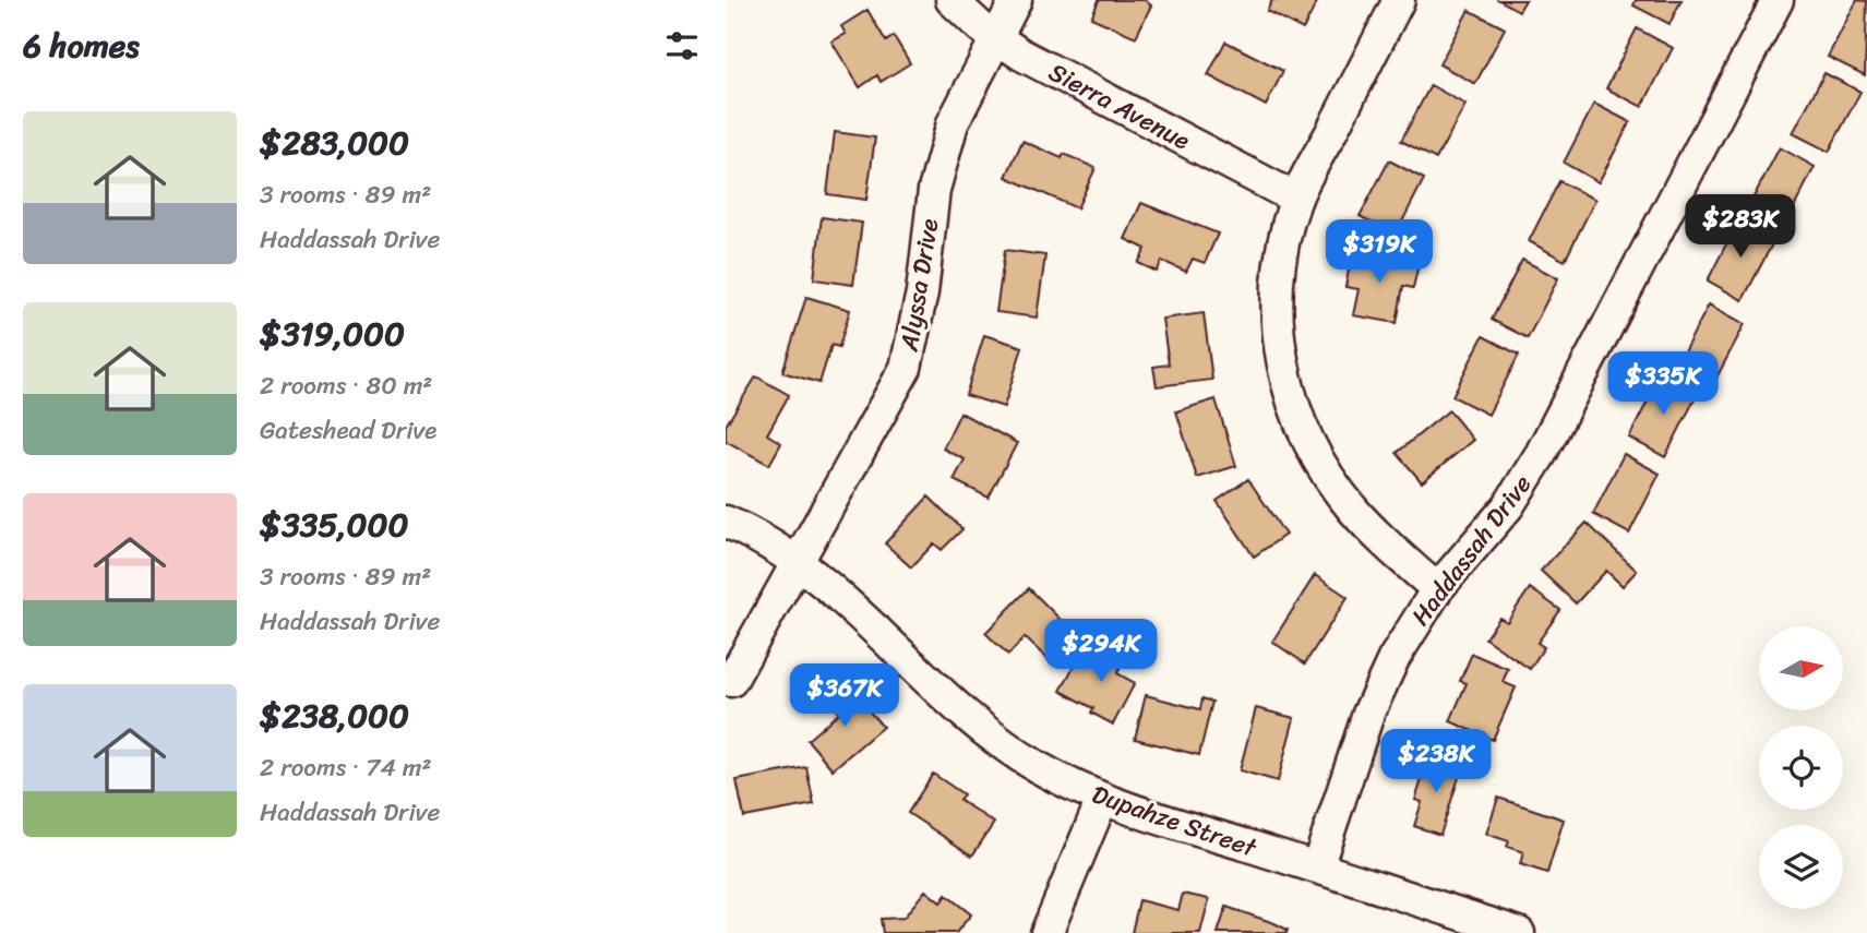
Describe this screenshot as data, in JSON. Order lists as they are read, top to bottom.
{
  "streets": {
    "street": [
      "Sierra Avenue",
      "Alyssa Drive",
      "Haddassah Drive",
      "Dupahze Street"
    ]
  },
  "crossings": [
    ["Sierra Avenue", "Alyssa Drive"],
    ["Alyssa Drive", "Dupahze Street"],
    ["Haddassah Drive", "Dupahze Street"]
  ],
  "north": "right",
  "page": {
    "heading": "6 homes",
    "list": [
      {
        "name": "$283,000",
        "note": "3 rooms · 89 m² · Haddassah Drive"
      },
      {
        "name": "$319,000",
        "note": "2 rooms · 80 m² · Gateshead Drive"
      },
      {
        "name": "$335,000",
        "note": "3 rooms · 89 m² · Haddassah Drive"
      },
      {
        "name": "$238,000",
        "note": "2 rooms · 74 m² · Haddassah Drive"
      }
    ],
    "price": [
      "$283K",
      "$319K",
      "$335K",
      "$294K",
      "$367K",
      "$238K"
    ]
  }
}
